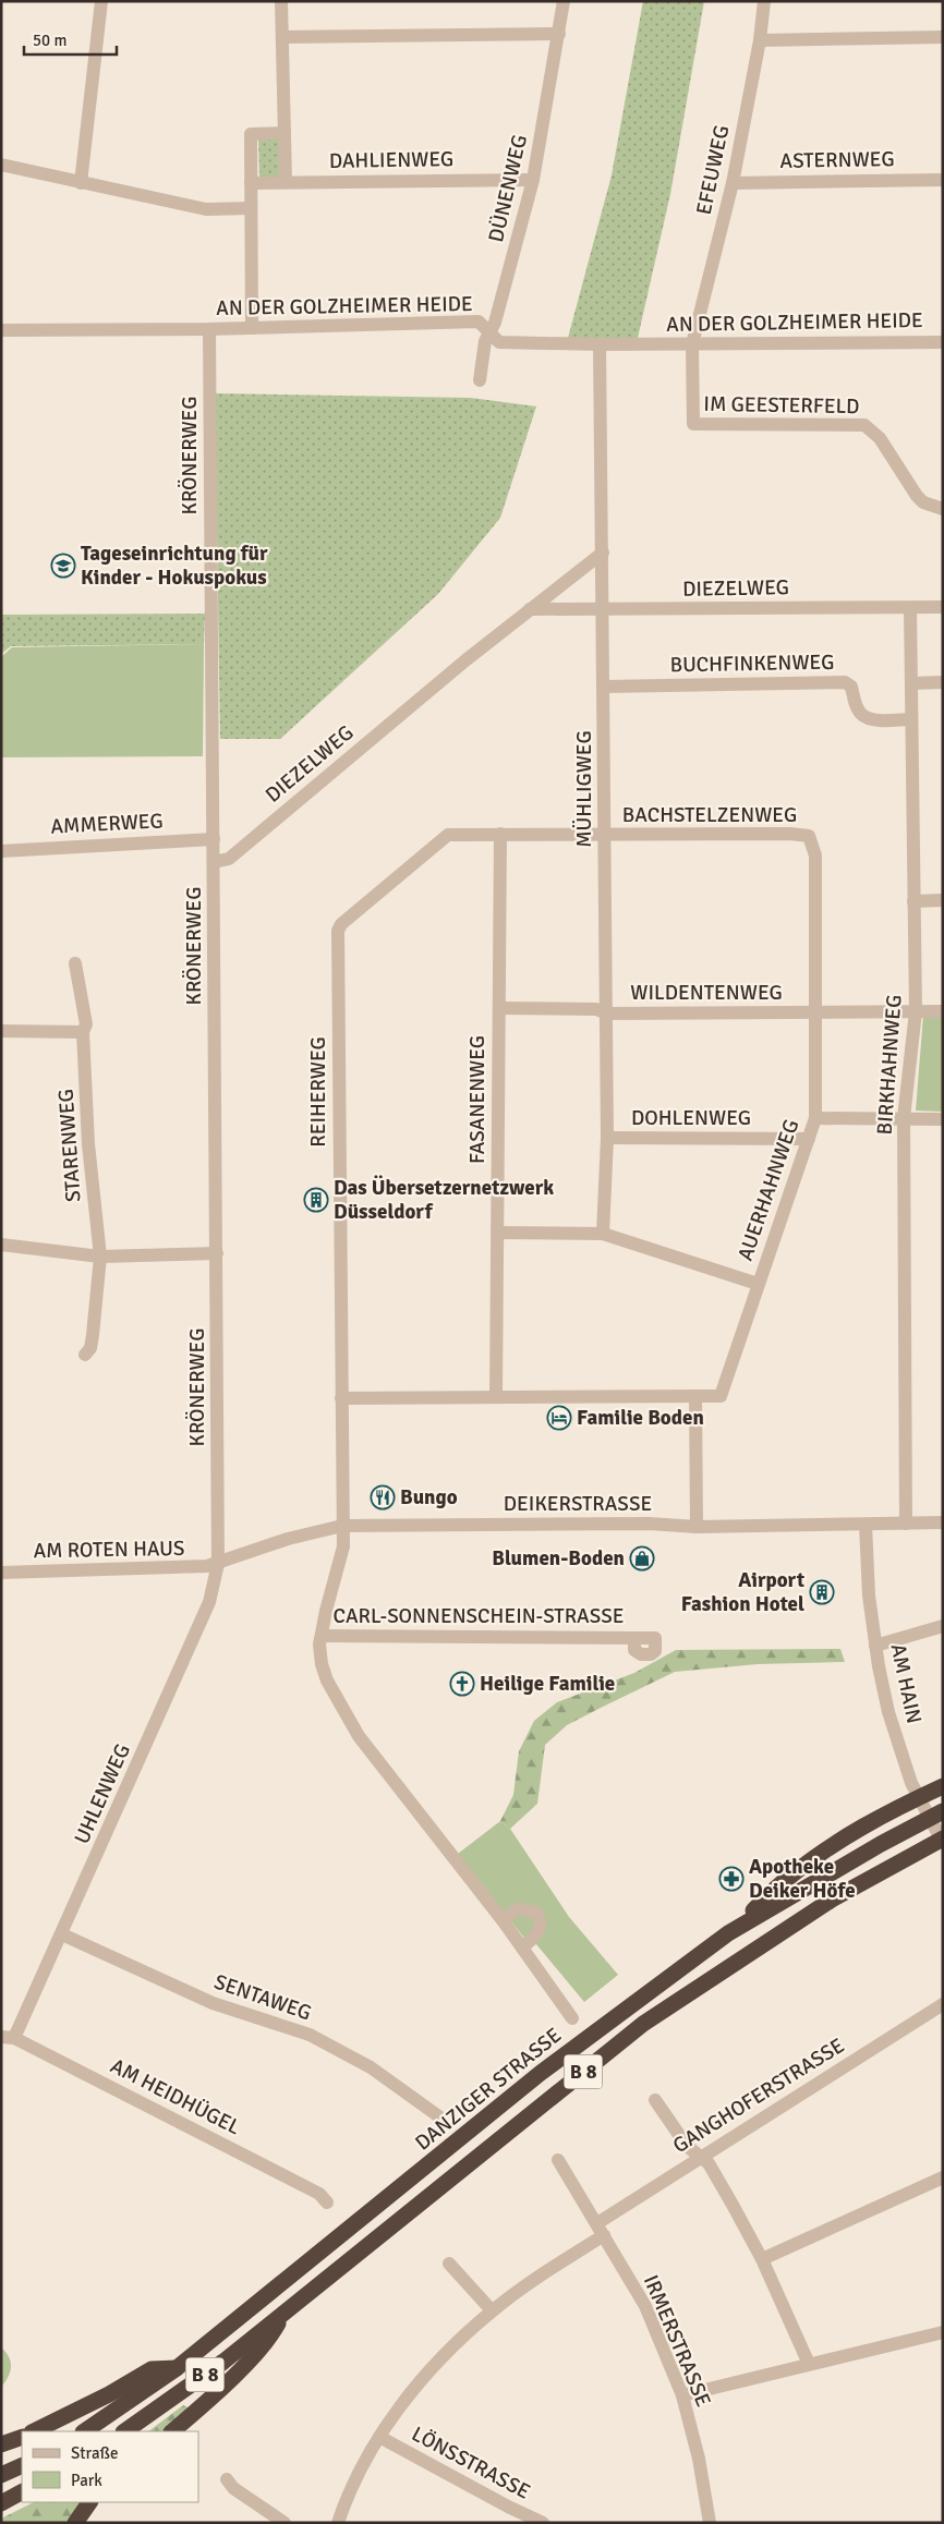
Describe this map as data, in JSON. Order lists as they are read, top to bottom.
{
  "streets": {
    "highway": ["B 8", "DANZIGER STRASSE"],
    "street": [
      "DAHLIENWEG",
      "ASTERNWEG",
      "EFEUWEG",
      "DÜNENWEG",
      "AN DER GOLZHEIMER HEIDE",
      "IM GEESTERFELD",
      "KRÖNERWEG",
      "DIEZELWEG",
      "BUCHFINKENWEG",
      "MÜHLIGWEG",
      "BACHSTELZENWEG",
      "AMMERWEG",
      "WILDENTENWEG",
      "BIRKHAHNWEG",
      "REIHERWEG",
      "FASANENWEG",
      "DOHLENWEG",
      "STARENWEG",
      "AUERHAHNWEG",
      "DEIKERSTRASSE",
      "AM ROTEN HAUS",
      "CARL-SONNENSCHEIN-STRASSE",
      "AM HAIN",
      "UHLENWEG",
      "SENTAWEG",
      "GANGHOFERSTRASSE",
      "AM HEIDHÜGEL",
      "IRMERSTRASSE",
      "LÖNSSTRASSE"
    ]
  },
  "crossings": [
    ["DAHLIENWEG", "DÜNENWEG"],
    ["ASTERNWEG", "EFEUWEG"],
    ["EFEUWEG", "AN DER GOLZHEIMER HEIDE"],
    ["EFEUWEG", "IM GEESTERFELD"],
    ["DÜNENWEG", "AN DER GOLZHEIMER HEIDE"],
    ["AN DER GOLZHEIMER HEIDE", "IM GEESTERFELD"],
    ["AN DER GOLZHEIMER HEIDE", "KRÖNERWEG"],
    ["AN DER GOLZHEIMER HEIDE", "MÜHLIGWEG"],
    ["KRÖNERWEG", "DIEZELWEG"],
    ["KRÖNERWEG", "AMMERWEG"],
    ["KRÖNERWEG", "DEIKERSTRASSE"],
    ["KRÖNERWEG", "AM ROTEN HAUS"],
    ["KRÖNERWEG", "UHLENWEG"],
    ["DIEZELWEG", "MÜHLIGWEG"],
    ["DIEZELWEG", "BIRKHAHNWEG"],
    ["BUCHFINKENWEG", "MÜHLIGWEG"],
    ["BUCHFINKENWEG", "BIRKHAHNWEG"],
    ["MÜHLIGWEG", "BACHSTELZENWEG"],
    ["MÜHLIGWEG", "WILDENTENWEG"],
    ["MÜHLIGWEG", "DOHLENWEG"],
    ["BACHSTELZENWEG", "REIHERWEG"],
    ["BACHSTELZENWEG", "FASANENWEG"],
    ["BACHSTELZENWEG", "AUERHAHNWEG"],
    ["WILDENTENWEG", "BIRKHAHNWEG"],
    ["WILDENTENWEG", "FASANENWEG"],
    ["WILDENTENWEG", "AUERHAHNWEG"],
    ["BIRKHAHNWEG", "DEIKERSTRASSE"],
    ["REIHERWEG", "DEIKERSTRASSE"],
    ["REIHERWEG", "CARL-SONNENSCHEIN-STRASSE"],
    ["DOHLENWEG", "AUERHAHNWEG"],
    ["DEIKERSTRASSE", "AM ROTEN HAUS"],
    ["DEIKERSTRASSE", "CARL-SONNENSCHEIN-STRASSE"],
    ["DEIKERSTRASSE", "AM HAIN"],
    ["DEIKERSTRASSE", "UHLENWEG"],
    ["AM ROTEN HAUS", "UHLENWEG"],
    ["UHLENWEG", "SENTAWEG"],
    ["UHLENWEG", "AM HEIDHÜGEL"],
    ["GANGHOFERSTRASSE", "IRMERSTRASSE"],
    ["GANGHOFERSTRASSE", "LÖNSSTRASSE"]
  ],
  "places": {
    "school or university": ["Tageseinrichtung für Kinder - Hokuspokus"],
    "building": ["Das Übersetzernetzwerk Düsseldorf", "Airport Fashion Hotel"],
    "hotel": ["Familie Boden"],
    "restaurant": ["Bungo"],
    "shop": ["Blumen-Boden"],
    "church": ["Heilige Familie"],
    "pharmacy": ["Apotheke Deiker Höfe"]
  },
  "legend": ["Straße", "Park"],
  "scale_bar": "50 m"
}
